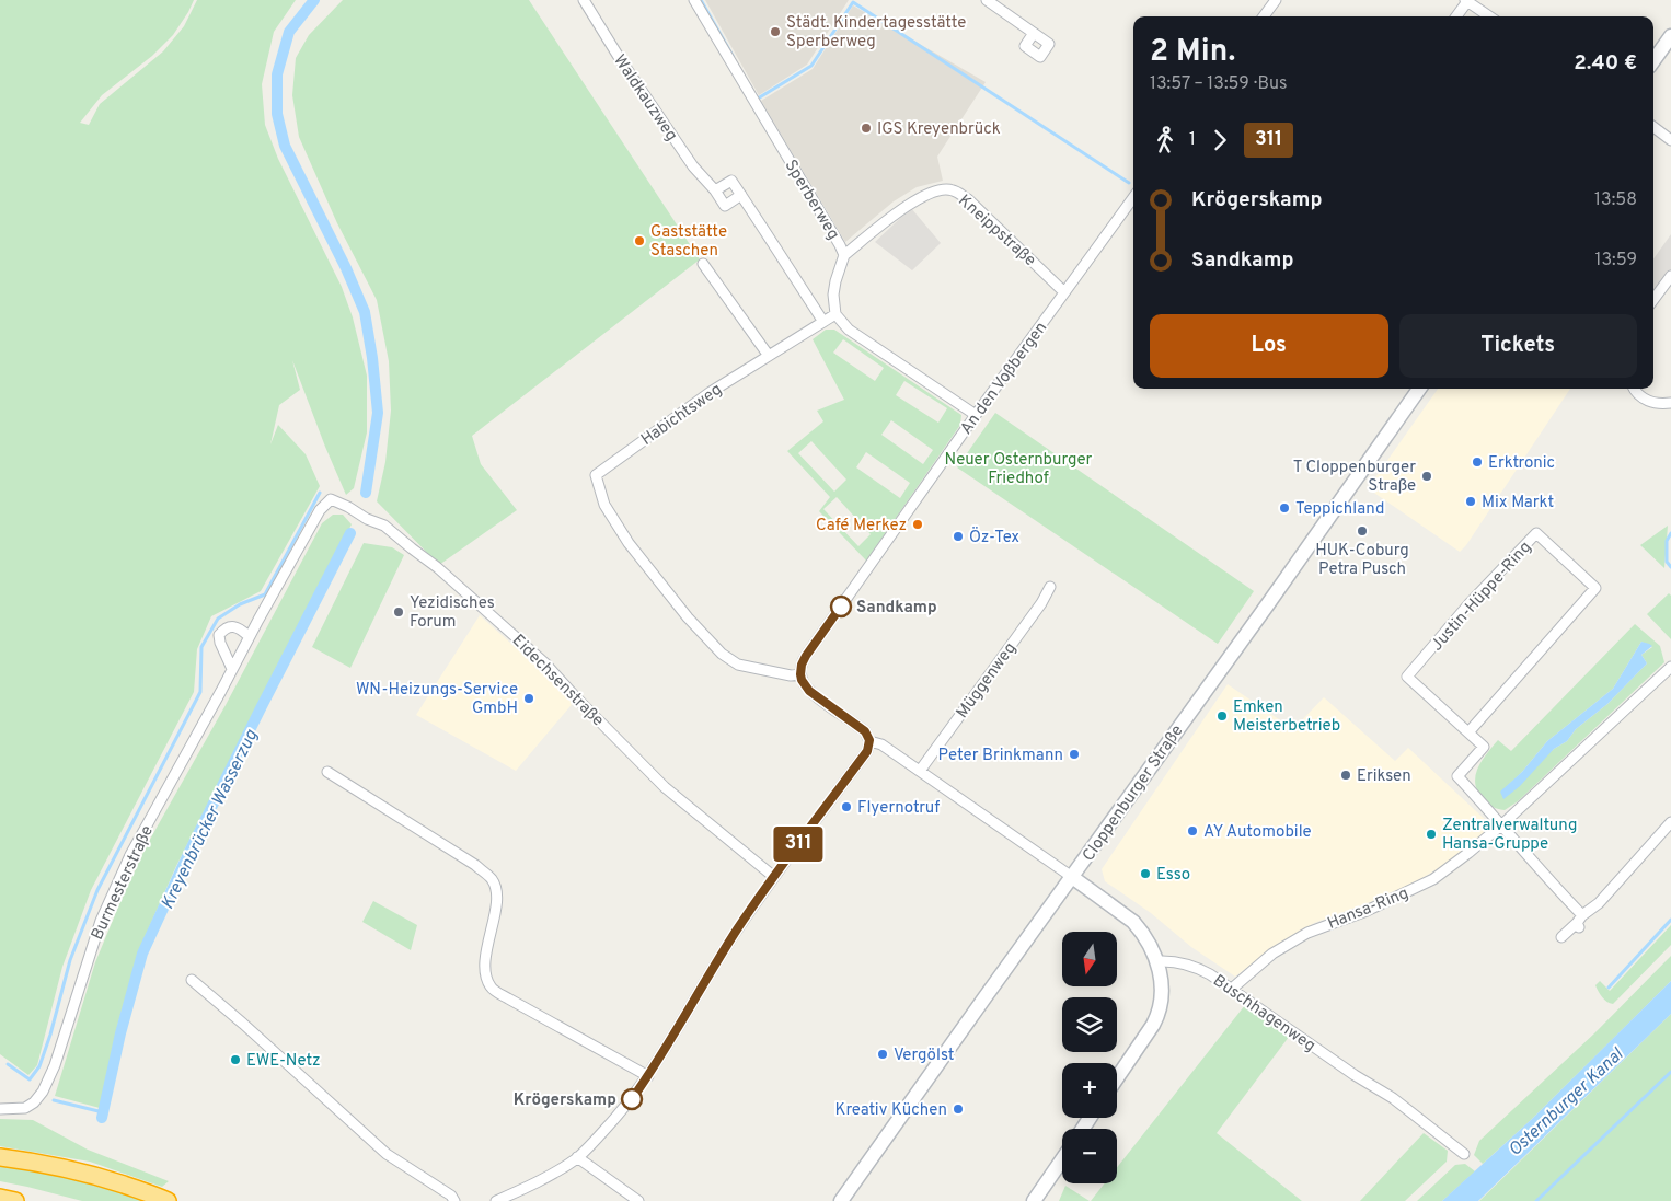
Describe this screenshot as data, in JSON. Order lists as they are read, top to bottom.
{
  "streets": {
    "main road": ["Cloppenburger Straße"],
    "street": [
      "Waldkauzweg",
      "Sperberweg",
      "Kneippstraße",
      "An den Voßbergen",
      "Habichtsweg",
      "Justin-Hüppe-Ring",
      "Eidechsenstraße",
      "Müggenweg",
      "Burmesterstraße",
      "Hansa-Ring",
      "Buschhagenweg"
    ]
  },
  "crossings": [
    ["Sperberweg", "Kneippstraße"],
    ["Sperberweg", "Habichtsweg"],
    ["Kneippstraße", "An den Voßbergen"],
    ["An den Voßbergen", "Habichtsweg"],
    ["Justin-Hüppe-Ring", "Hansa-Ring"],
    ["Eidechsenstraße", "Burmesterstraße"],
    ["Hansa-Ring", "Buschhagenweg"]
  ],
  "water": ["Kreyenbrücker Wasserzug", "Osternburger Kanal"],
  "parks": ["Neuer Osternburger Friedhof"],
  "places": [
    "Städt. Kindertagesstätte Sperberweg",
    "IGS Kreyenbrück",
    "Gaststätte Staschen",
    "Erktronic",
    "T Cloppenburger Straße",
    "Mix Markt",
    "Teppichland",
    "Café Merkez",
    "HUK-Coburg Petra Pusch",
    "Öz-Tex",
    "Sandkamp",
    "Yezidisches Forum",
    "WN-Heizungs-Service GmbH",
    "Emken Meisterbetrieb",
    "Peter Brinkmann",
    "Eriksen",
    "Flyernotruf",
    "AY Automobile",
    "Zentralverwaltung Hansa-Gruppe",
    "Esso",
    "Vergölst",
    "EWE-Netz",
    "Krögerskamp",
    "Kreativ Küchen"
  ],
  "lines": ["bus line 311"],
  "north": "bottom",
  "page": {
    "on_map": "311",
    "heading": ["2 Min.", "13:57 – 13:59 · Bus", "2.40 €"],
    "legs": ["1", "311"],
    "list": [
      {
        "name": "Krögerskamp",
        "value": "13:58"
      },
      {
        "name": "Sandkamp",
        "value": "13:59"
      }
    ],
    "buttons": ["Los", "Tickets"],
    "map_buttons": ["+", "−"]
  }
}
